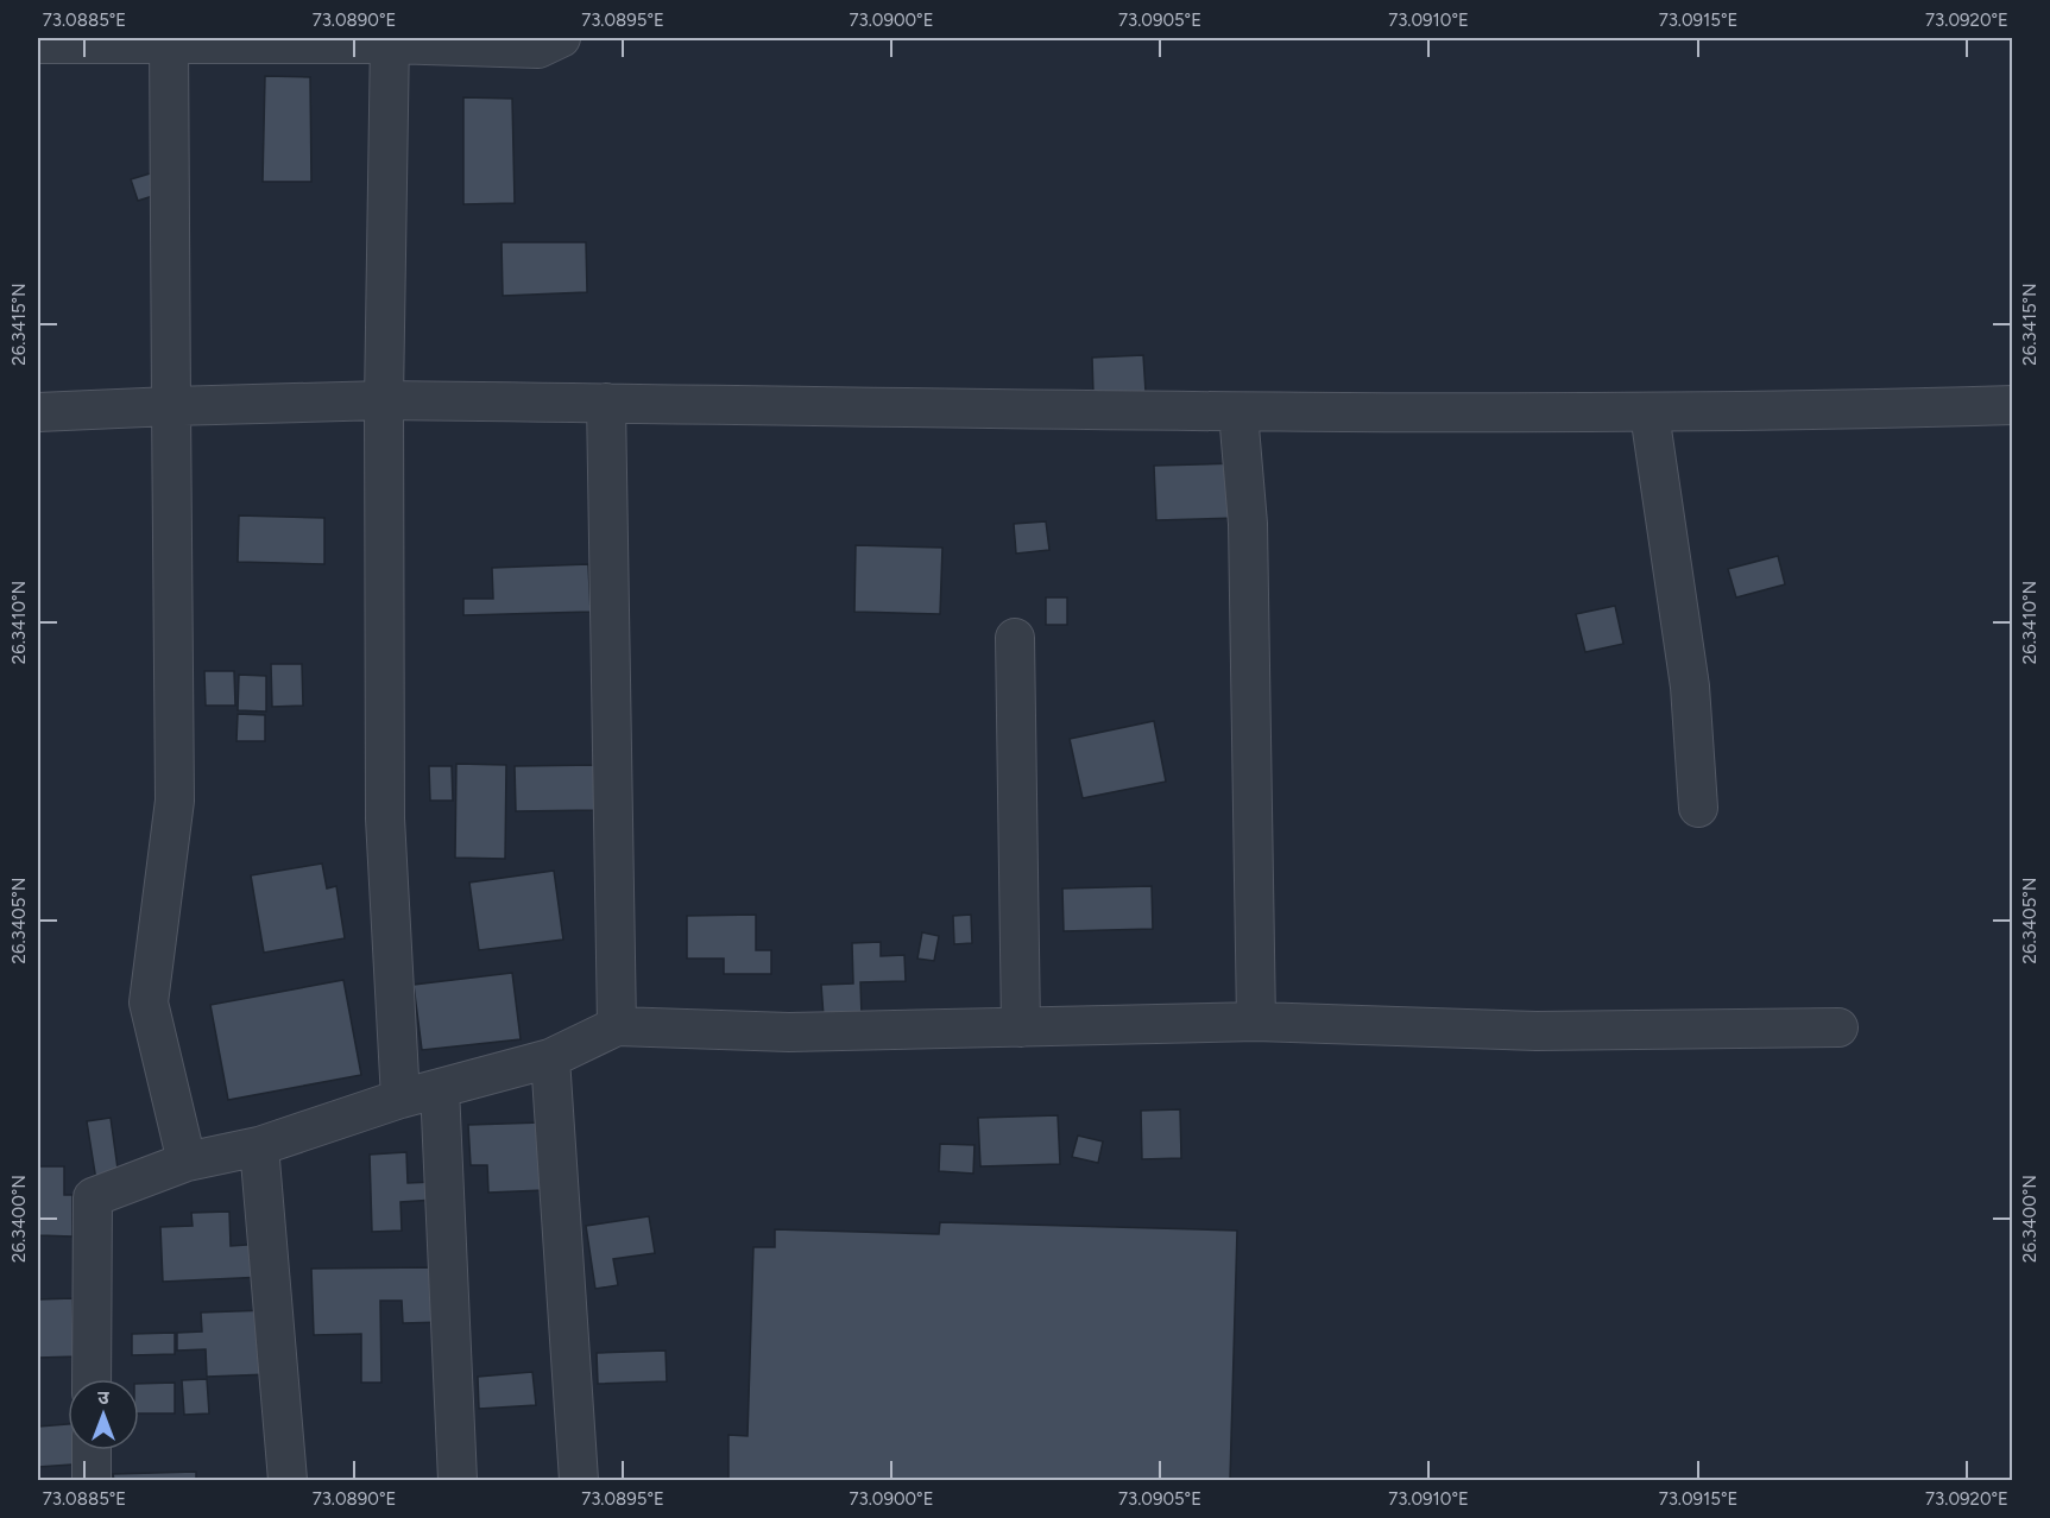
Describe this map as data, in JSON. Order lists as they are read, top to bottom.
{
  "north": "top",
  "coordinates": [
    "73.0885°E",
    "73.0890°E",
    "73.0895°E",
    "73.0900°E",
    "73.0905°E",
    "73.0910°E",
    "73.0915°E",
    "73.0920°E",
    "26.3415°N",
    "26.3410°N",
    "26.3405°N",
    "26.3400°N"
  ]
}
